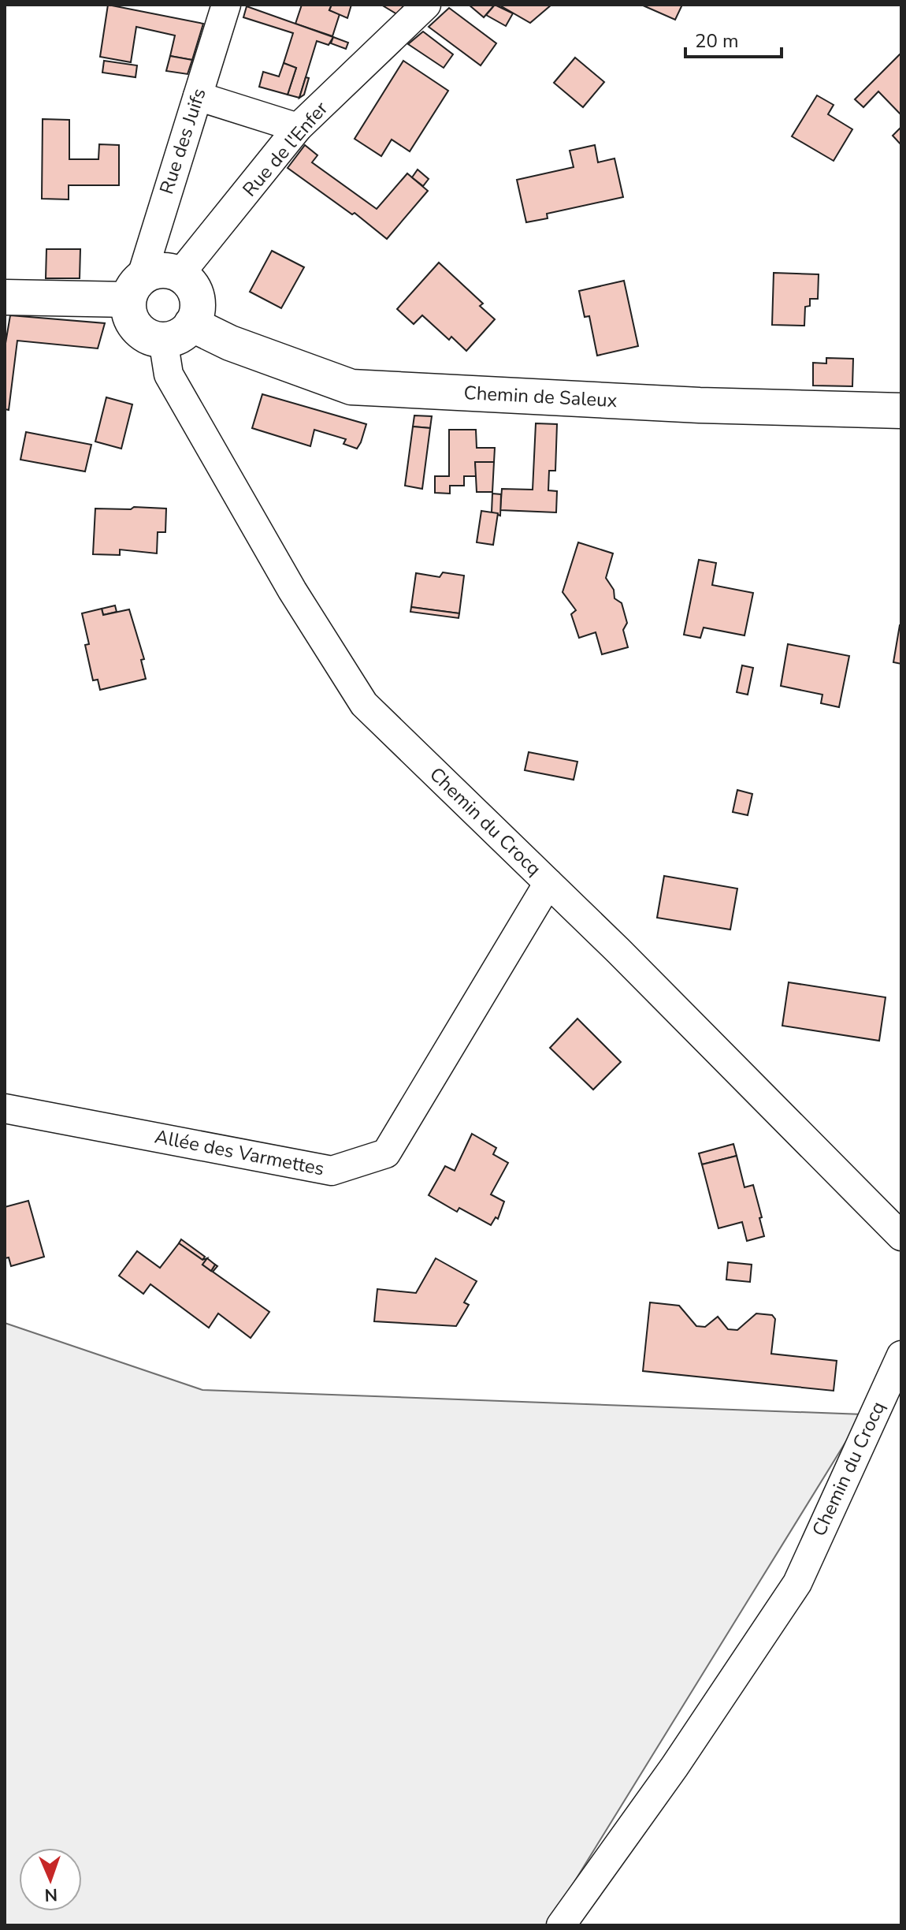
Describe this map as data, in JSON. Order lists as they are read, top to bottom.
{
  "streets": {
    "street": [
      "Rue des Juifs",
      "Rue de l'Enfer",
      "Chemin de Saleux",
      "Chemin du Crocq",
      "Allée des Varmettes"
    ]
  },
  "crossings": [
    ["Rue des Juifs", "Rue de l'Enfer"],
    ["Rue des Juifs", "Chemin de Saleux"],
    ["Rue des Juifs", "Chemin du Crocq"],
    ["Rue de l'Enfer", "Chemin de Saleux"],
    ["Rue de l'Enfer", "Chemin du Crocq"],
    ["Chemin de Saleux", "Chemin du Crocq"],
    ["Chemin du Crocq", "Allée des Varmettes"]
  ],
  "scale_bar": "20 m",
  "north": "bottom"
}
